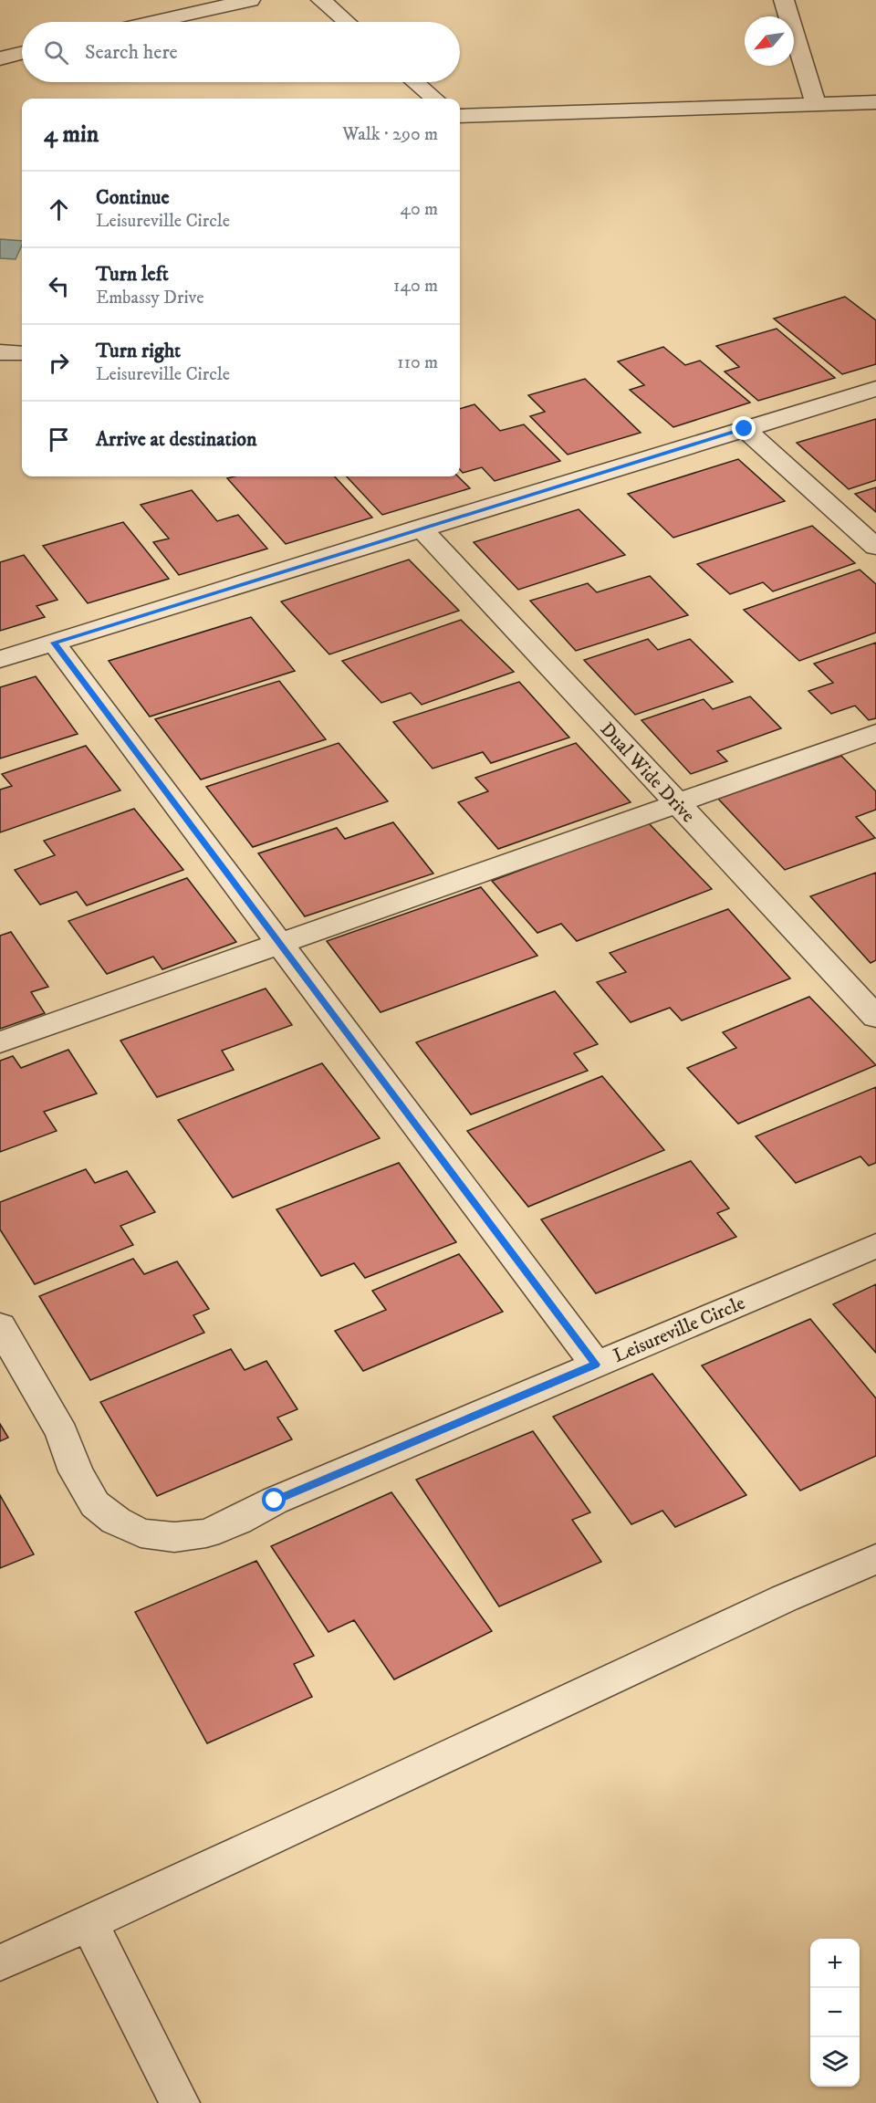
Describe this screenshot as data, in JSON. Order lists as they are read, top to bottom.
{
  "streets": {
    "street": ["Dual Wide Drive", "Leisureville Circle"]
  },
  "north": "bottom left",
  "page": {
    "search": "Search here",
    "heading": ["4 min", "Walk · 290 m"],
    "list": [
      ["Continue", "Leisureville Circle", "40 m"],
      ["Turn left", "Embassy Drive", "140 m"],
      ["Turn right", "Leisureville Circle", "110 m"],
      "Arrive at destination"
    ],
    "map_buttons": ["+", "−"]
  }
}
